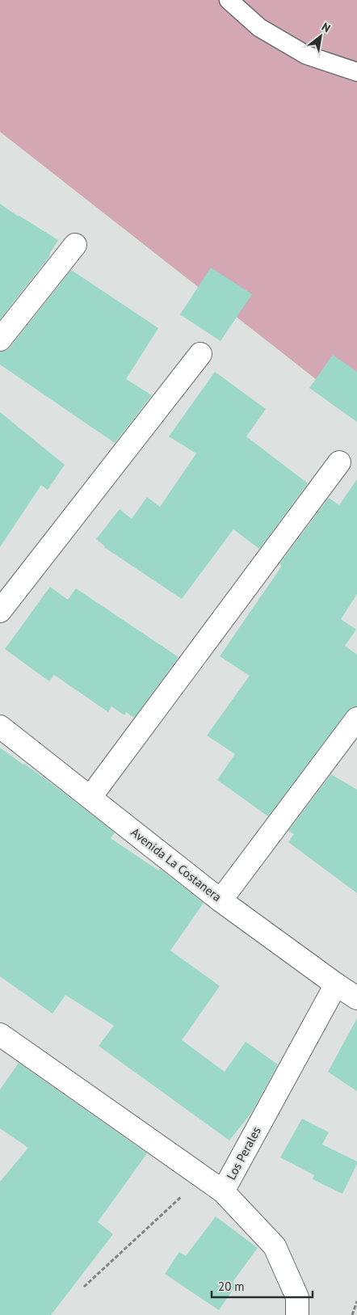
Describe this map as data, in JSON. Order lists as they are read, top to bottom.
{
  "streets": {
    "street": ["Avenida La Costanera", "Los Perales"]
  },
  "crossings": [
    ["Avenida La Costanera", "Los Perales"]
  ],
  "scale_bar": "20 m",
  "north": "top right"
}
